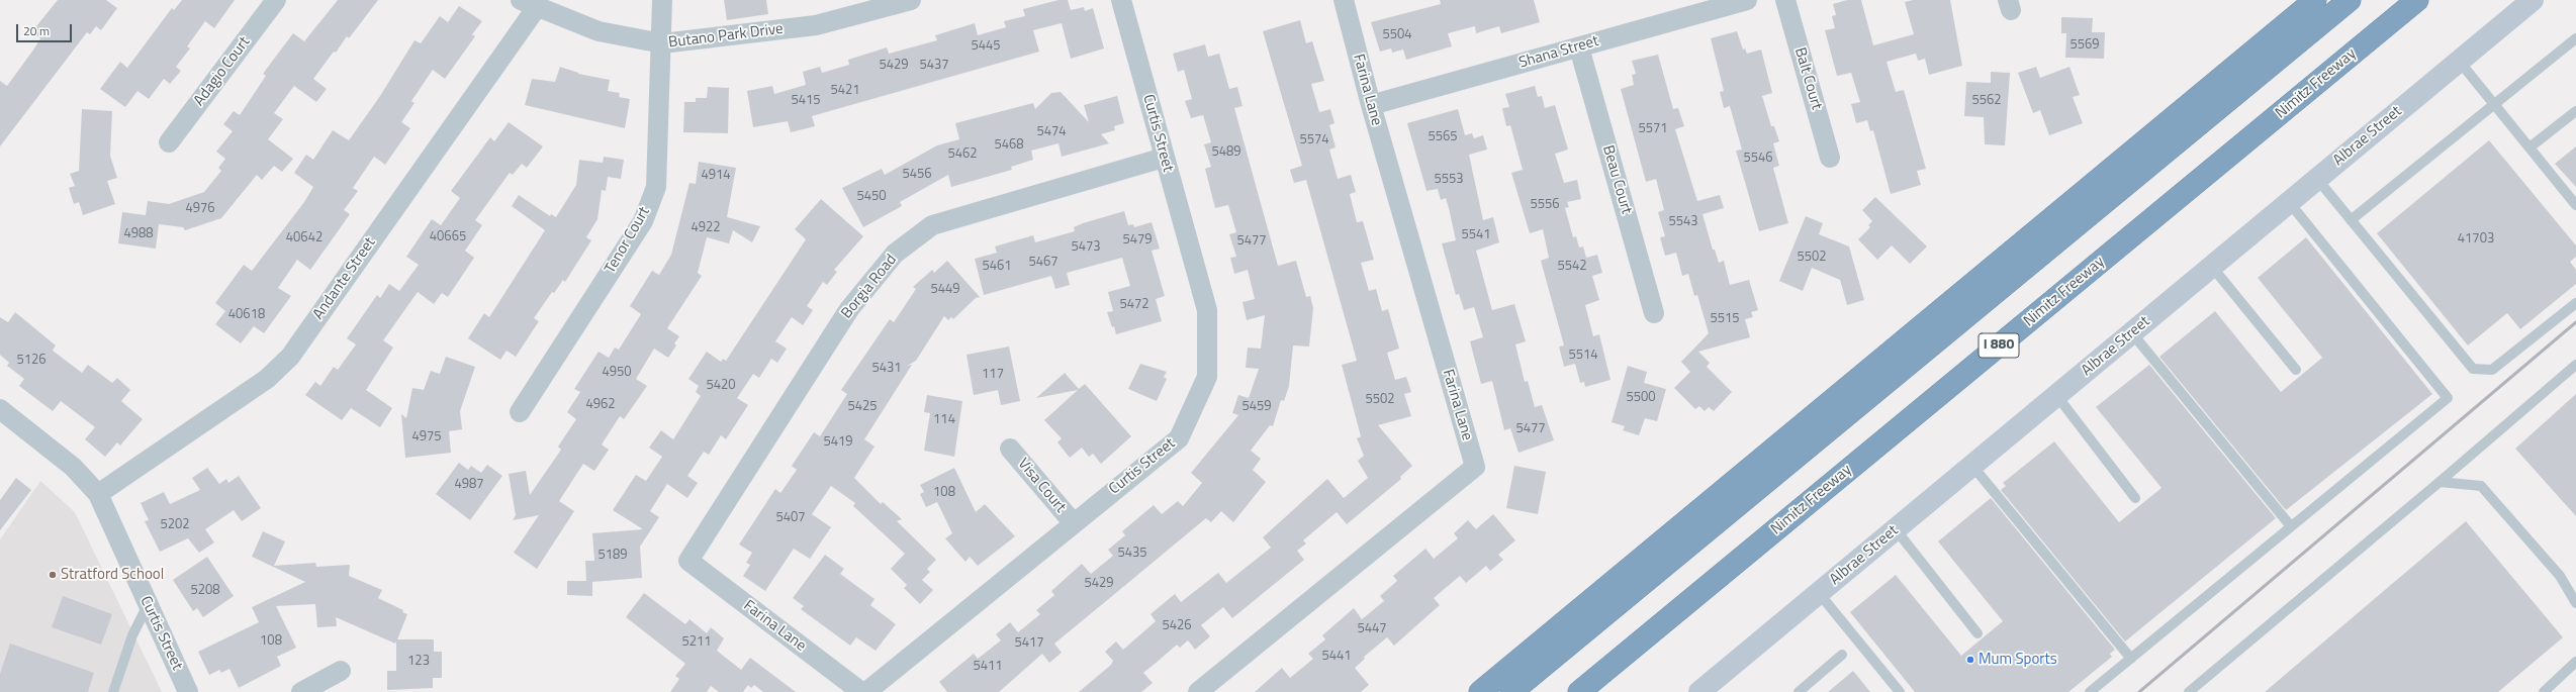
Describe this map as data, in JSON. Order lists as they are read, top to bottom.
{
  "streets": {
    "highway": ["Nimitz Freeway", "I 880"],
    "street": [
      "Butano Park Drive",
      "Shana Street",
      "Adagio Court",
      "Balt Court",
      "Farina Lane",
      "Curtis Street",
      "Albrae Street",
      "Beau Court",
      "Tenor Court",
      "Andante Street",
      "Borgia Road",
      "Visa Court"
    ]
  },
  "crossings": [
    ["Butano Park Drive", "Tenor Court"],
    ["Butano Park Drive", "Andante Street"],
    ["Shana Street", "Farina Lane"],
    ["Shana Street", "Beau Court"],
    ["Farina Lane", "Borgia Road"],
    ["Curtis Street", "Andante Street"],
    ["Curtis Street", "Borgia Road"],
    ["Curtis Street", "Visa Court"]
  ],
  "places": ["Stratford School", "Mum Sports"],
  "house_numbers": [
    "5504",
    "5569",
    "5445",
    "5429",
    "5437",
    "5421",
    "5415",
    "5562",
    "5571",
    "5474",
    "5565",
    "5574",
    "5468",
    "5489",
    "5462",
    "5546",
    "5456",
    "4914",
    "5553",
    "5450",
    "5556",
    "4976",
    "5543",
    "4922",
    "4988",
    "5541",
    "40665",
    "40642",
    "41703",
    "5479",
    "5477",
    "5473",
    "5502",
    "5467",
    "5461",
    "5542",
    "5449",
    "5472",
    "40618",
    "5515",
    "5514",
    "5126",
    "5431",
    "4950",
    "117",
    "5420",
    "5500",
    "5502",
    "4962",
    "5425",
    "5459",
    "114",
    "5477",
    "4975",
    "5419",
    "4987",
    "108",
    "5407",
    "5202",
    "5435",
    "5189",
    "5429",
    "5208",
    "5426",
    "5447",
    "108",
    "5211",
    "5417",
    "5441",
    "123",
    "5411"
  ],
  "scale_bar": "20 m"
}
